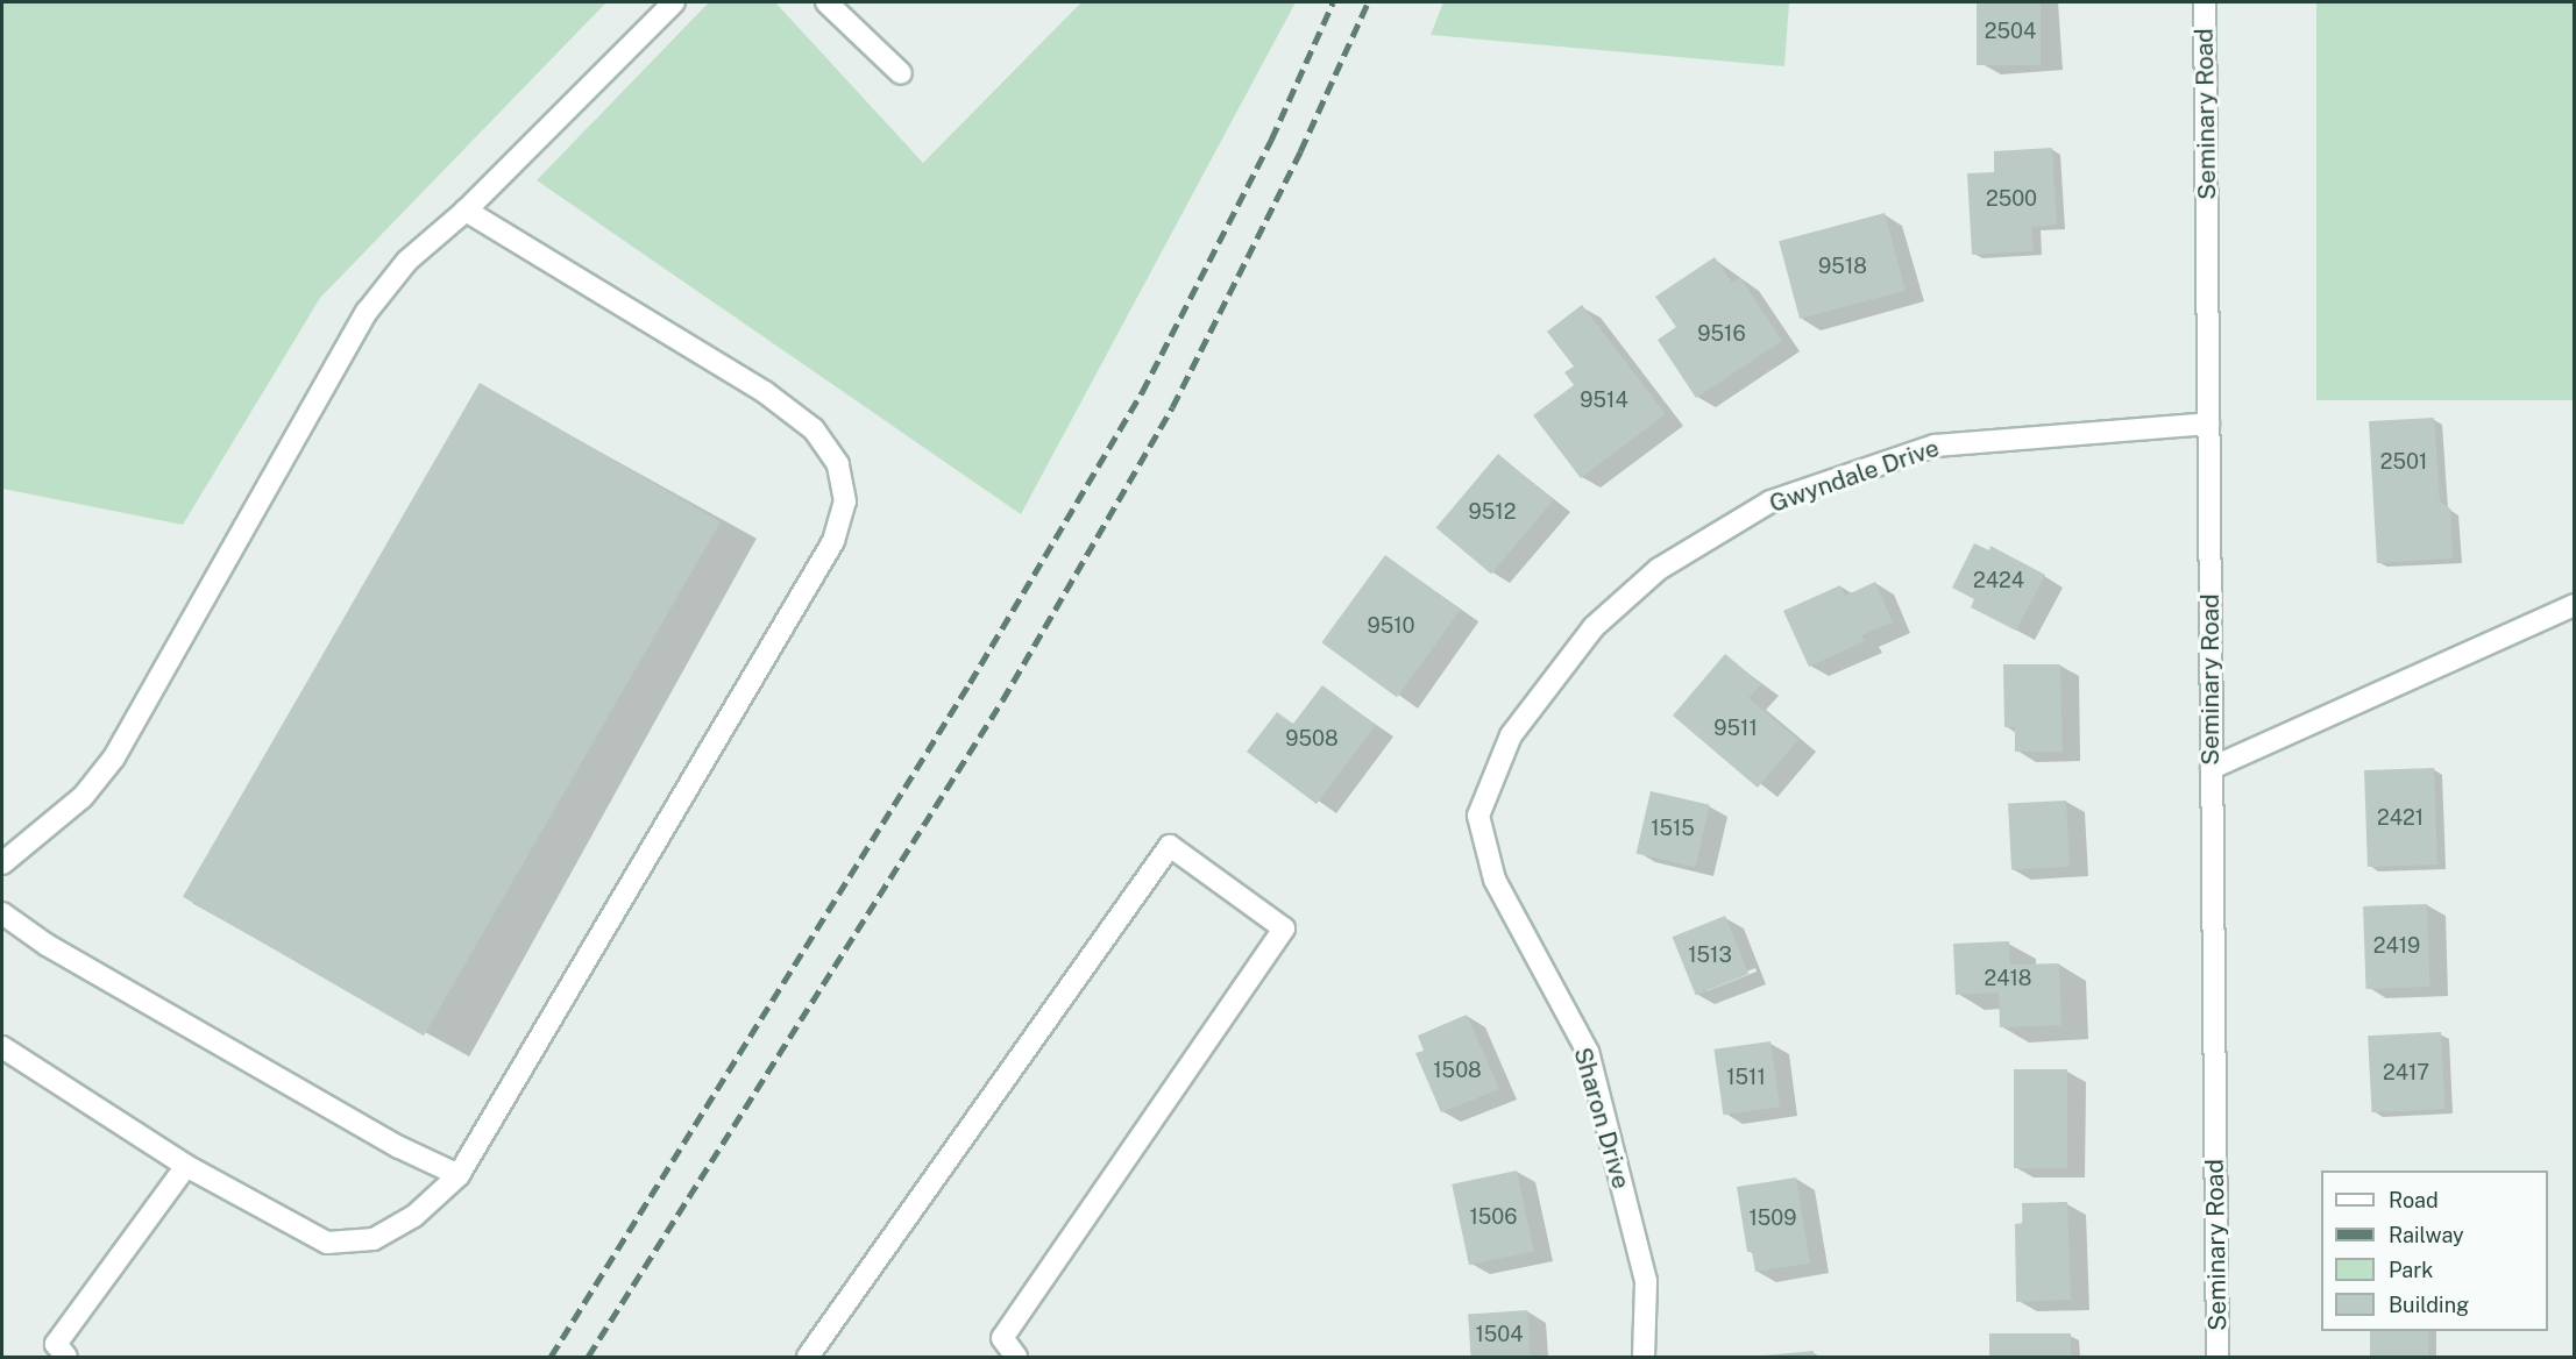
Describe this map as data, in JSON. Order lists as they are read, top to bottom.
{
  "streets": {
    "street": ["Seminary Road", "Gwyndale Drive", "Sharon Drive"]
  },
  "crossings": [
    ["Seminary Road", "Gwyndale Drive"],
    ["Gwyndale Drive", "Sharon Drive"]
  ],
  "house_numbers": [
    "2504",
    "2500",
    "9518",
    "9516",
    "9514",
    "2501",
    "9512",
    "2424",
    "9510",
    "9511",
    "9508",
    "2421",
    "1515",
    "2419",
    "1513",
    "2418",
    "1508",
    "2417",
    "1511",
    "1506",
    "1509",
    "1504"
  ],
  "legend": [
    "Road",
    "Railway",
    "Park",
    "Building"
  ]
}
